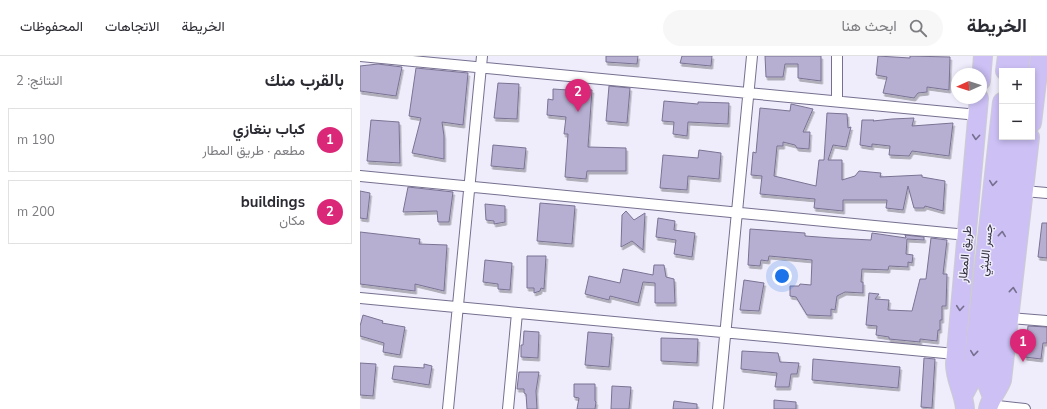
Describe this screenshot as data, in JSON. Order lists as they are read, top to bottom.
{
  "streets": {
    "highway": ["جسر الليثي", "طريق المطار"]
  },
  "crossings": [
    ["جسر الليثي", "طريق المطار"]
  ],
  "north": "left",
  "page": {
    "header": "الخريطة",
    "search": "ابحث هنا",
    "nav": ["الخريطة", "الاتجاهات", "المحفوظات"],
    "heading": ["بالقرب منك", "النتائج: 2"],
    "map_buttons": ["+", "−"],
    "pins": ["2", "1"],
    "list": [
      {
        "mark": "1",
        "name": "كباب بنغازي",
        "note": "مطعم · طريق المطار",
        "value": "190 m"
      },
      {
        "mark": "2",
        "name": "buildings",
        "note": "مكان",
        "value": "200 m"
      }
    ]
  }
}
